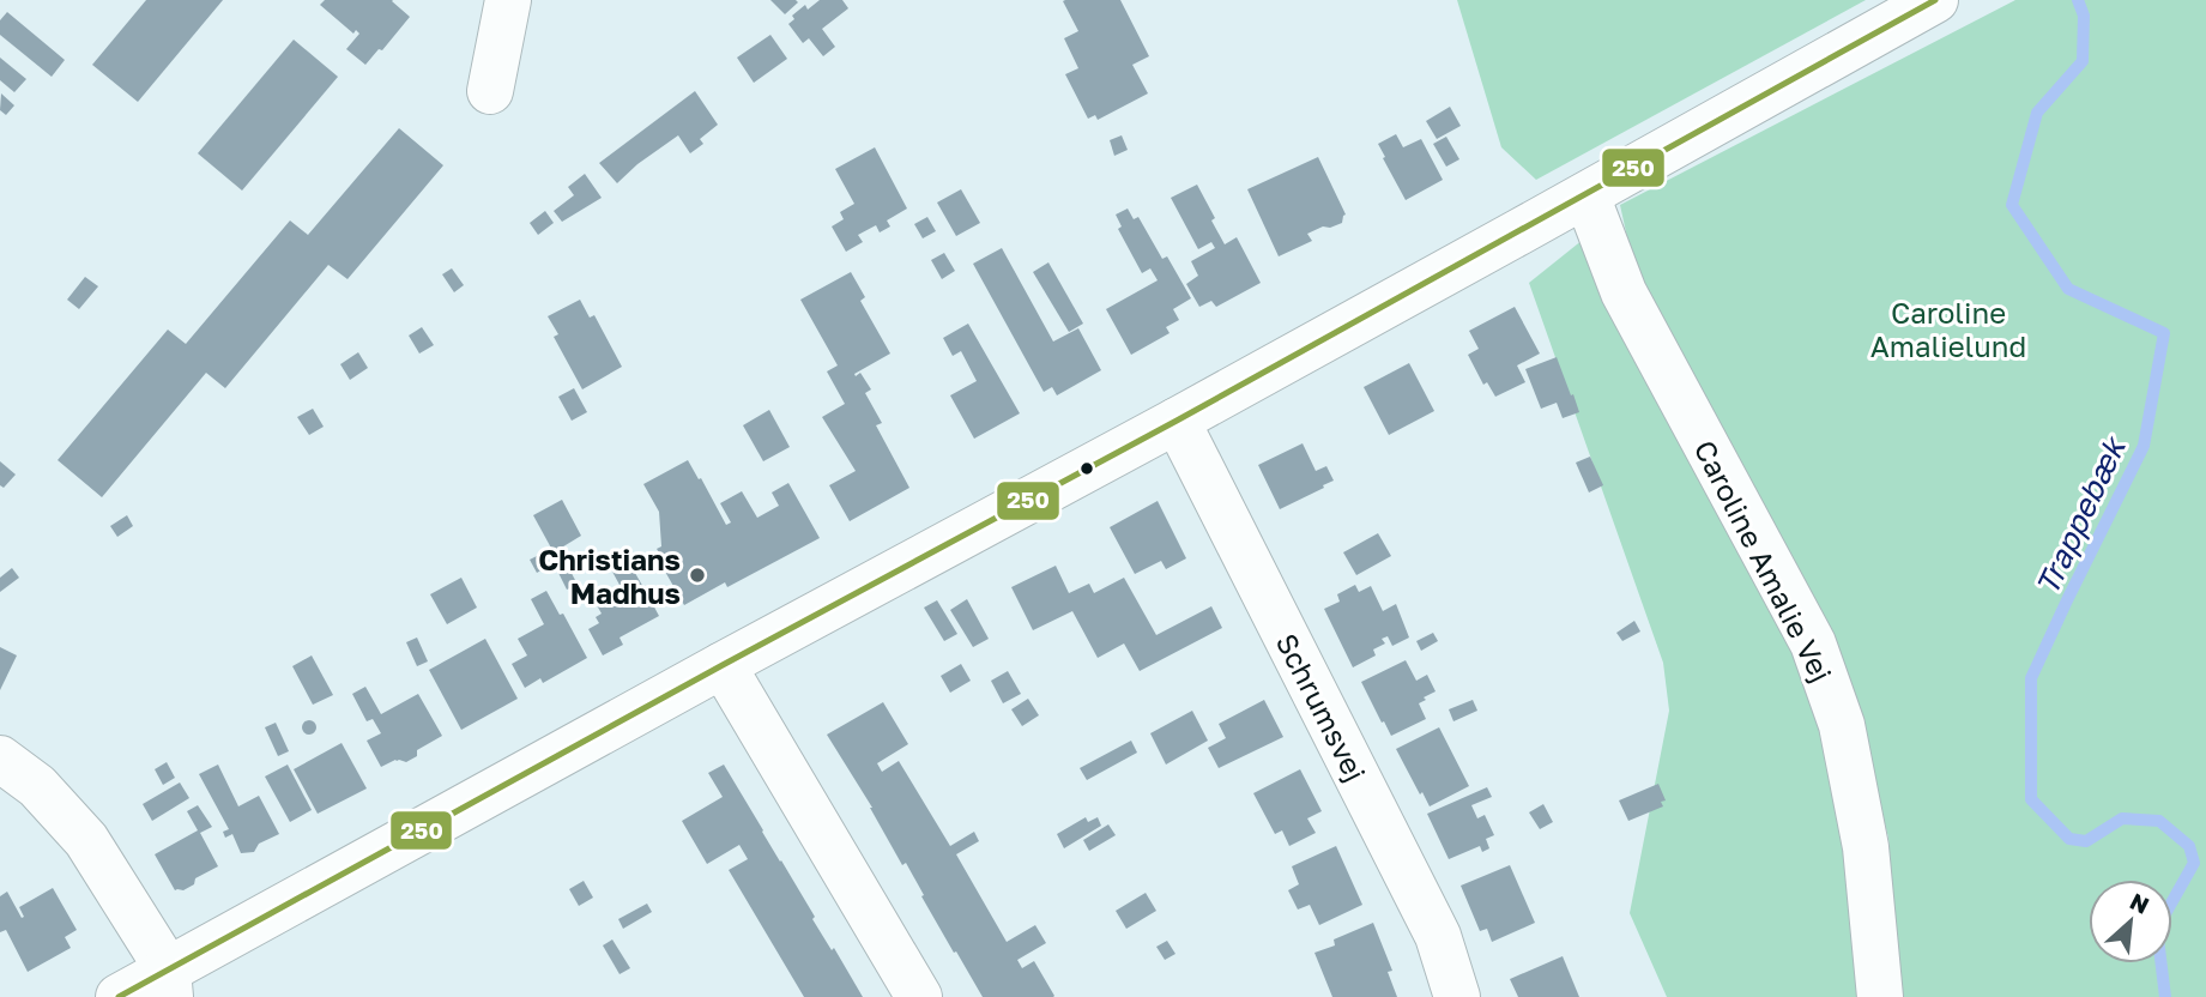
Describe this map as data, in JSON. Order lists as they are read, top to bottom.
{
  "streets": {
    "street": ["Caroline Amalie Vej", "Schrumsvej"]
  },
  "water": ["Trappebæk"],
  "parks": ["Caroline Amalielund"],
  "places": ["Christians Madhus"],
  "lines": ["transit line 250"],
  "north": "top right"
}
